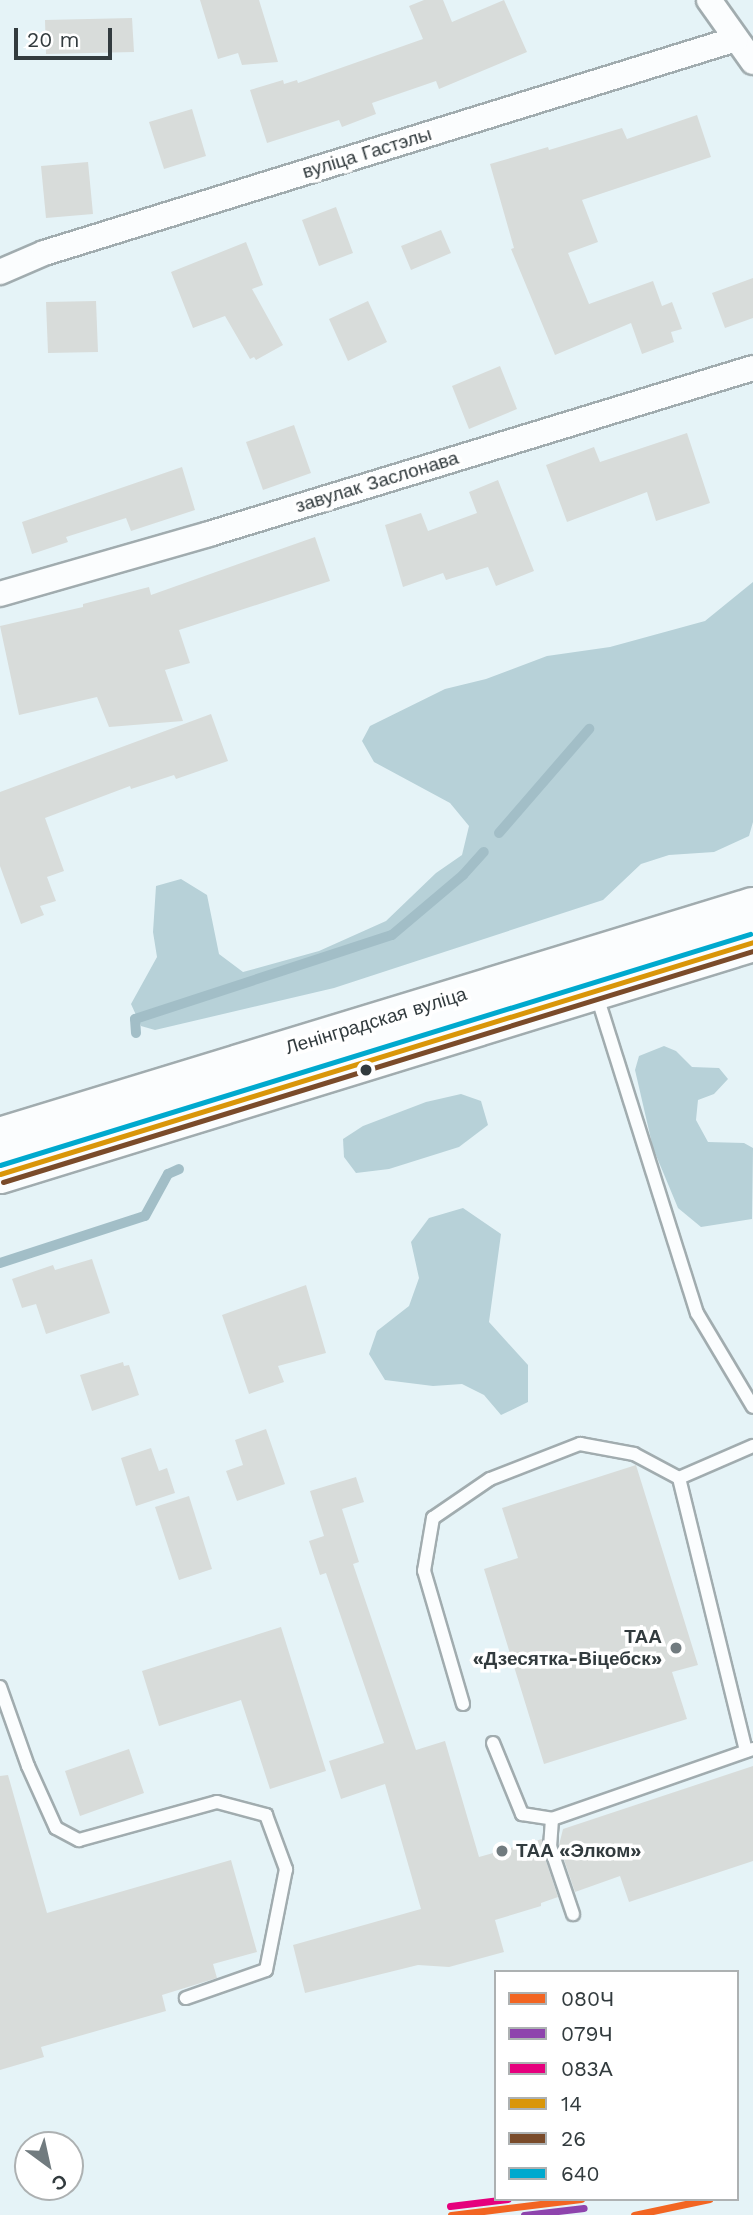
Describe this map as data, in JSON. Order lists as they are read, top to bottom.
{
  "streets": {
    "main road": ["Ленінградская вуліца"],
    "street": ["вуліца Гастэлы", "завулак Заслонава"]
  },
  "places": ["ТАА «Дзесятка-Віцебск»", "ТАА «Элком»"],
  "lines": [
    "transit line 640",
    "transit line 14",
    "transit line 26",
    "transit line 083А",
    "transit line 080Ч",
    "transit line 079Ч"
  ],
  "legend": [
    "080Ч",
    "079Ч",
    "083А",
    "14",
    "26",
    "640"
  ],
  "scale_bar": "20 m",
  "north": "bottom right"
}
